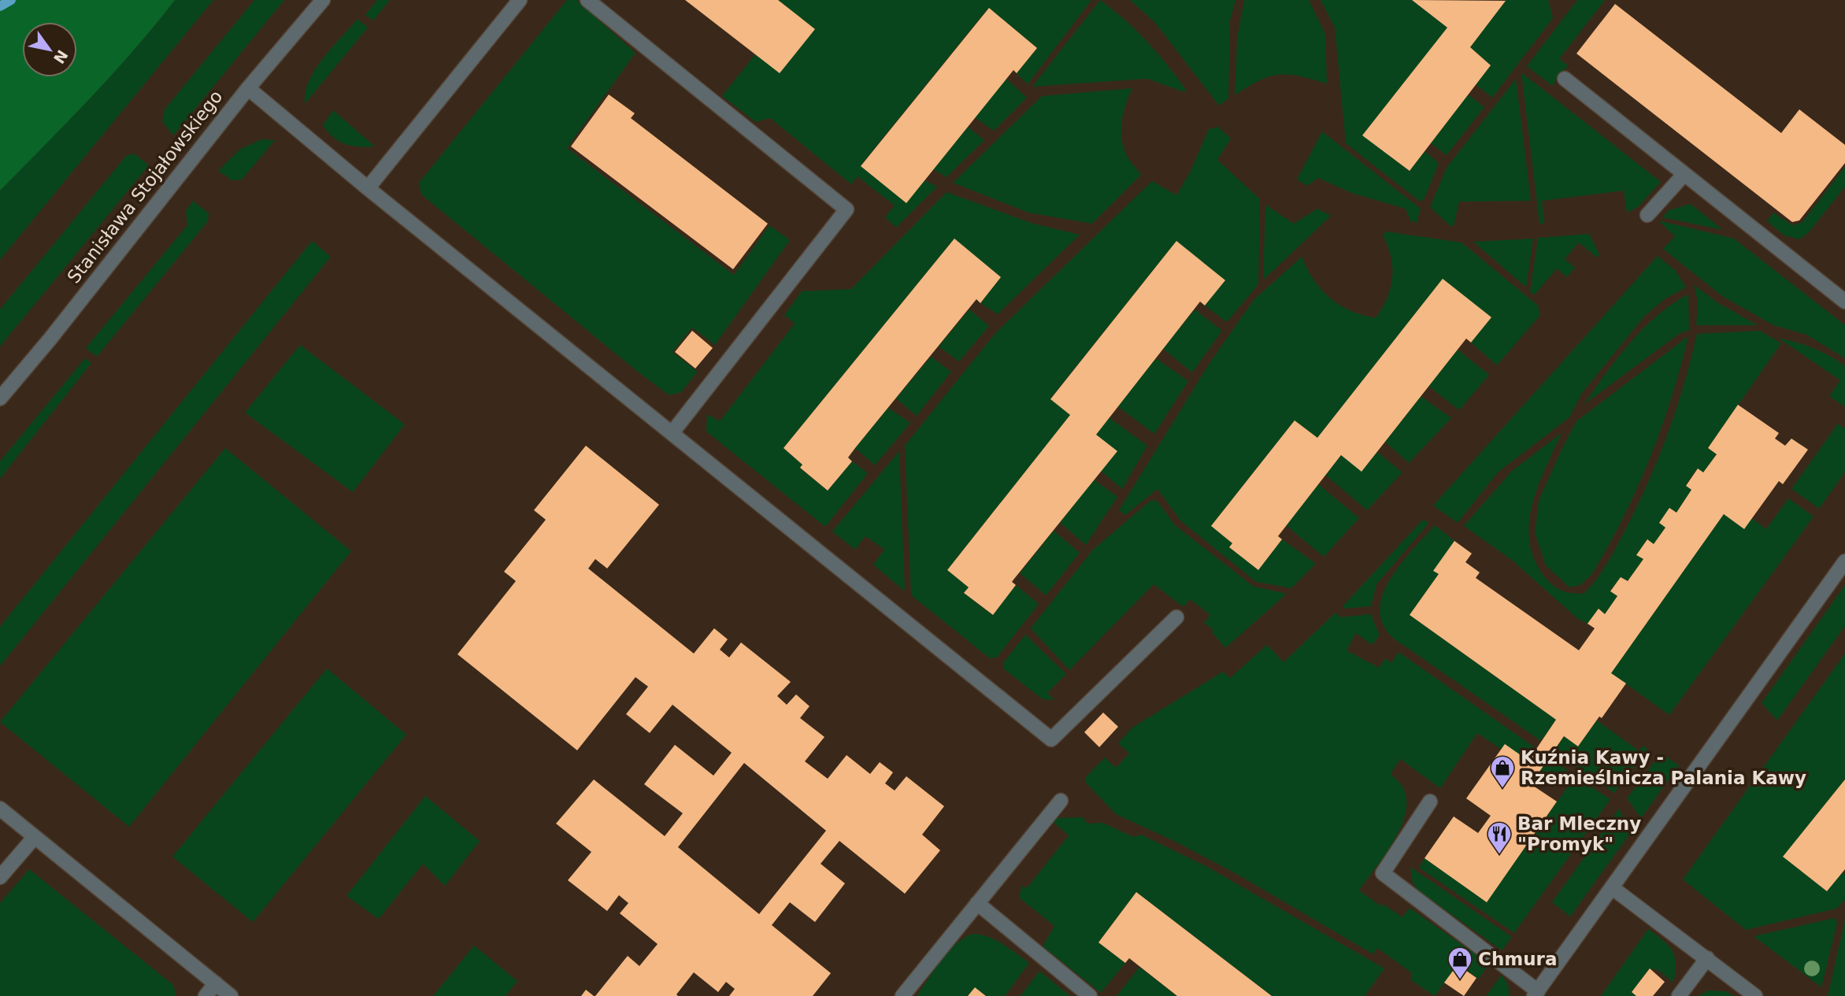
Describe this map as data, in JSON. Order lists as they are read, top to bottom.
{
  "streets": {
    "street": ["Stanisława Stojałowskiego"]
  },
  "places": {
    "shop": ["Kuźnia Kawy - Rzemieślnicza Palania Kawy", "Chmura"],
    "restaurant": ["Bar Mleczny \"Promyk\""]
  },
  "north": "bottom right"
}
